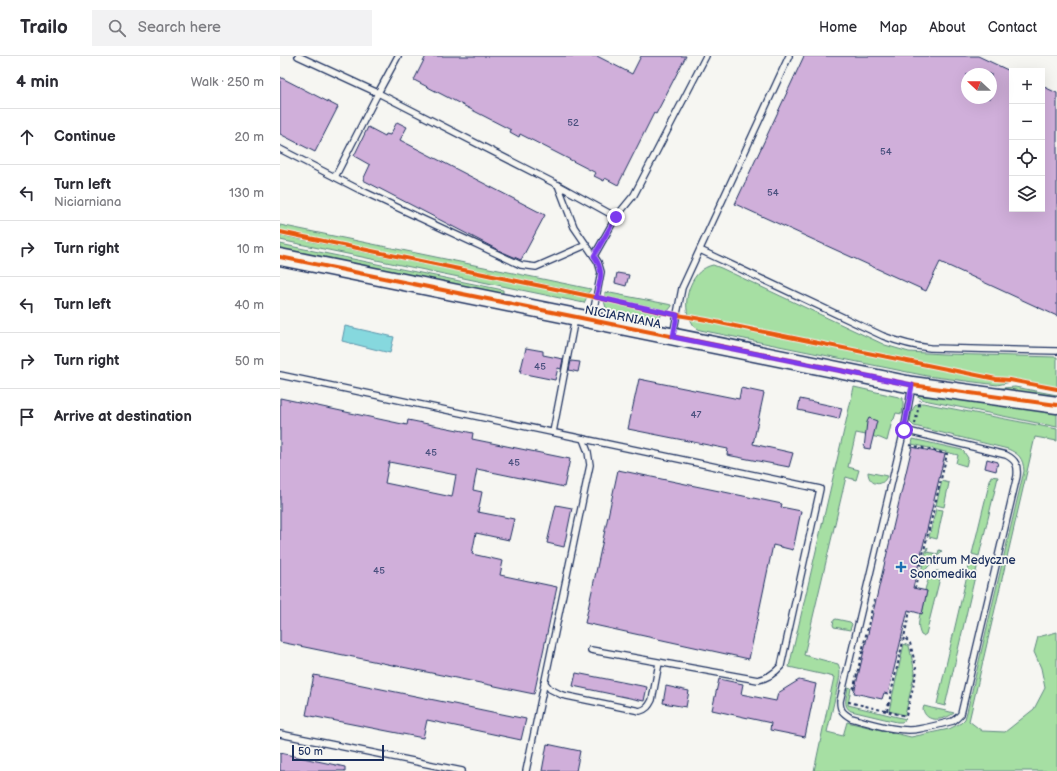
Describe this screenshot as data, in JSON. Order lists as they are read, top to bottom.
{
  "streets": {
    "street": ["NICIARNIANA"]
  },
  "places": {
    "health": ["Centrum Medyczne Sonomedika"]
  },
  "house_numbers": [
    "52",
    "54",
    "54",
    "45",
    "47",
    "45",
    "45",
    "45"
  ],
  "scale_bar": "50 m",
  "north": "left",
  "page": {
    "header": "Trailo",
    "search": "Search here",
    "nav": [
      "Home",
      "Map",
      "About",
      "Contact"
    ],
    "heading": ["4 min", "Walk · 250 m"],
    "map_buttons": ["+", "−"],
    "list": [
      ["Continue", "20 m"],
      ["Turn left", "Niciarniana", "130 m"],
      ["Turn right", "10 m"],
      ["Turn left", "40 m"],
      ["Turn right", "50 m"],
      "Arrive at destination"
    ],
    "scale": "50 m"
  }
}
